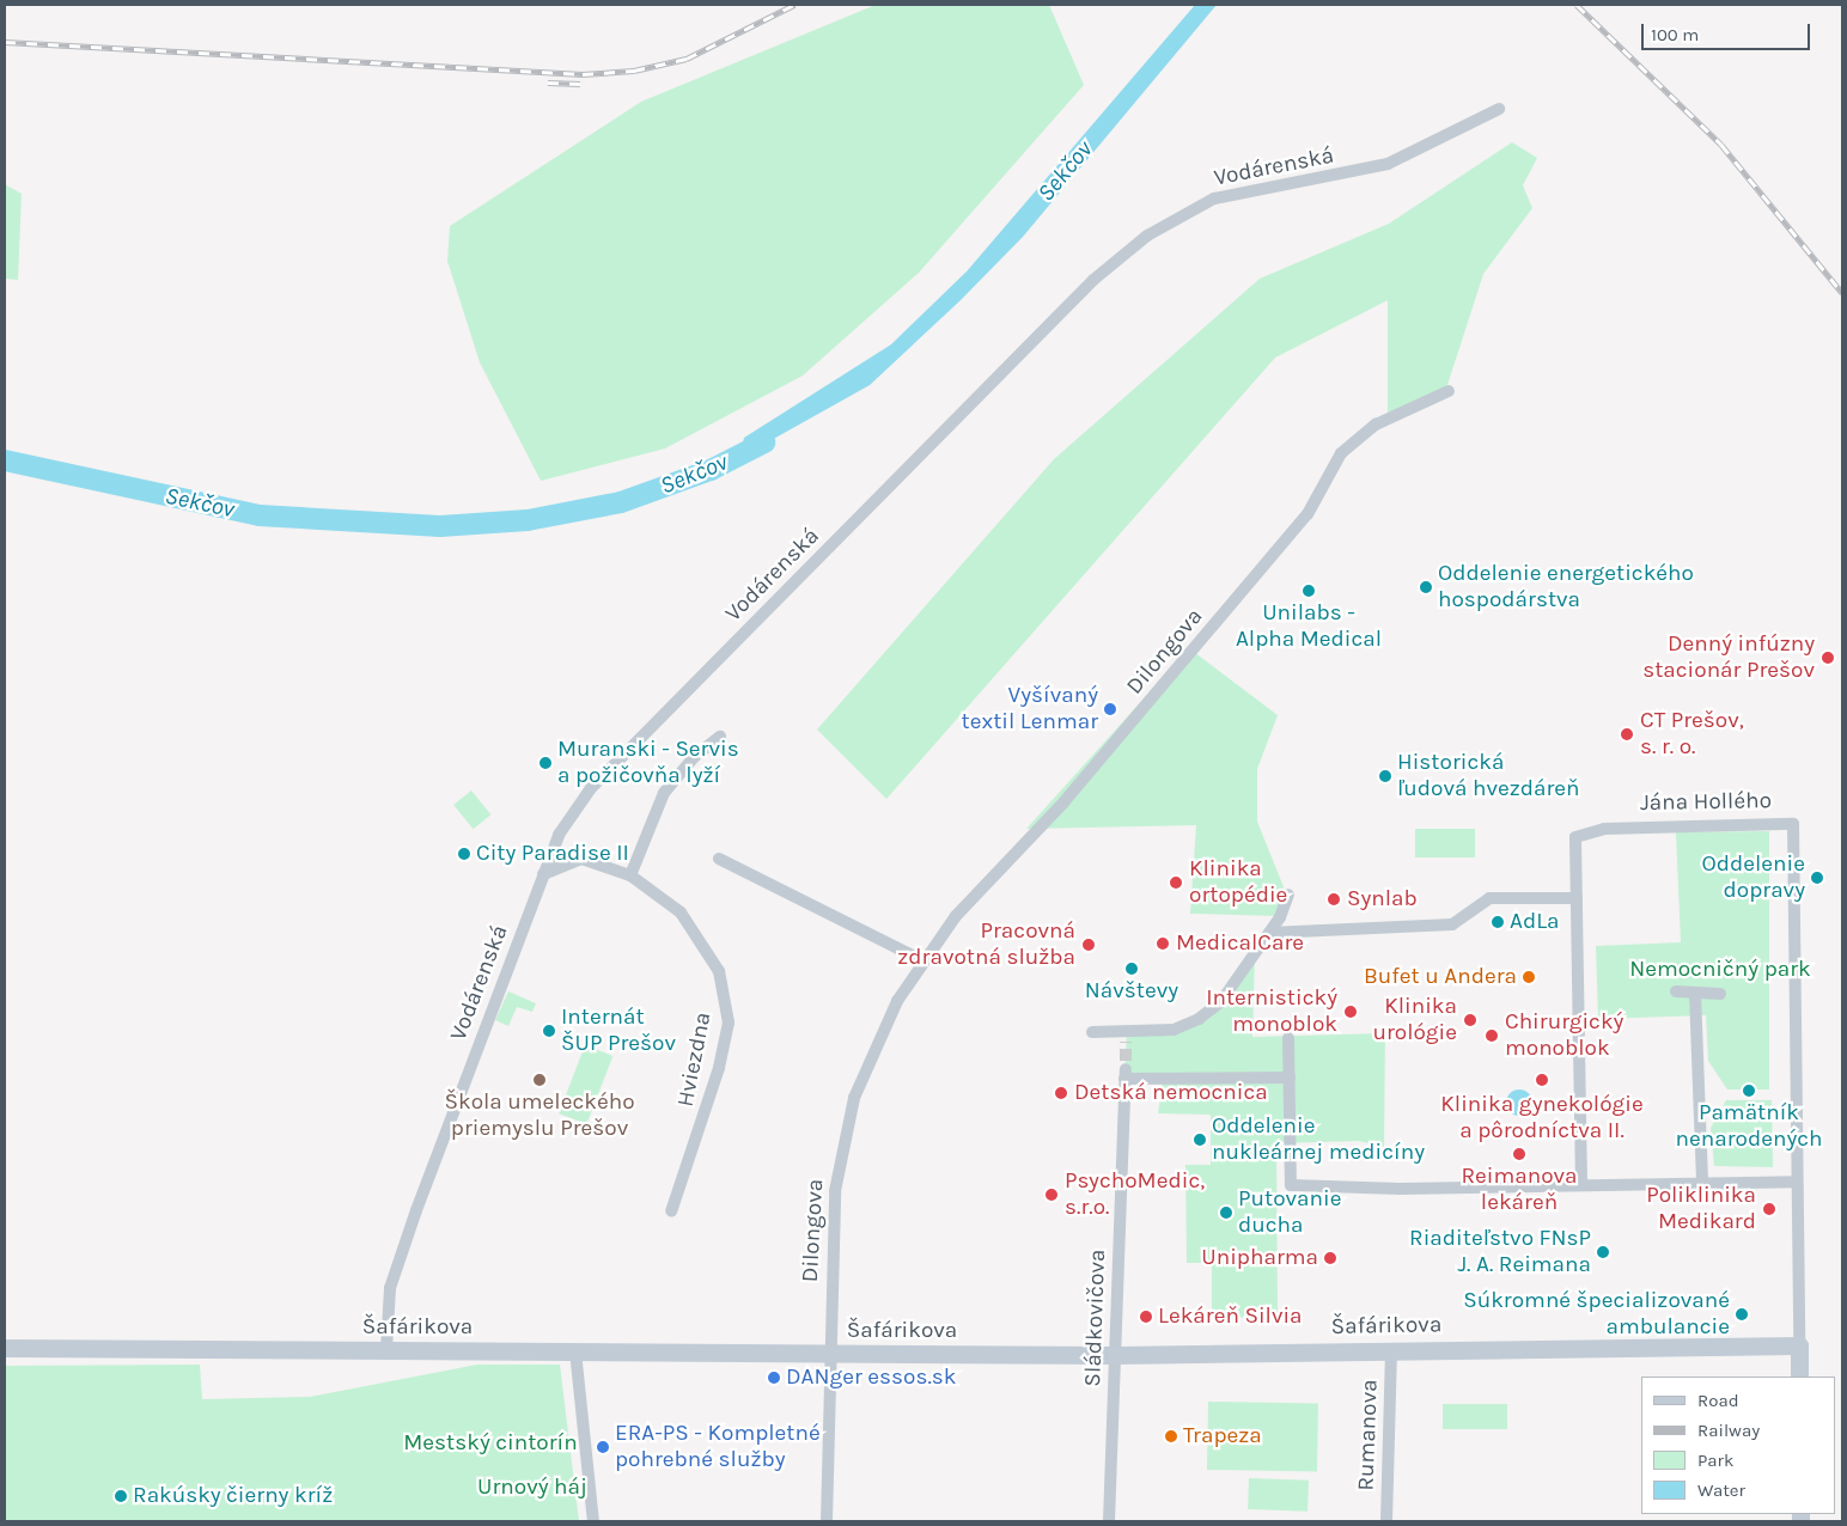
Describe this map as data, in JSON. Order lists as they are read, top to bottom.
{
  "streets": {
    "street": [
      "Vodárenská",
      "Dilongova",
      "Jána Hollého",
      "Hviezdna",
      "Sládkovičova",
      "Šafárikova",
      "Rumanova"
    ]
  },
  "crossings": [
    ["Vodárenská", "Hviezdna"],
    ["Vodárenská", "Šafárikova"],
    ["Dilongova", "Šafárikova"],
    ["Jána Hollého", "Šafárikova"],
    ["Sládkovičova", "Šafárikova"],
    ["Šafárikova", "Rumanova"]
  ],
  "water": ["Sekčov"],
  "parks": ["Nemocničný park", "Mestský cintorín", "Urnový háj"],
  "places": [
    "Oddelenie energetického hospodárstva",
    "Unilabs - Alpha Medical",
    "Denný infúzny stacionár Prešov",
    "Vyšívaný textil Lenmar",
    "CT Prešov, s. r. o.",
    "Muranski - Servis a požičovňa lyží",
    "Historická ľudová hvezdáreň",
    "City Paradise II",
    "Oddelenie dopravy",
    "Klinika ortopédie",
    "Synlab",
    "AdLa",
    "MedicalCare",
    "Pracovná zdravotná služba",
    "Návštevy",
    "Bufet u Andera",
    "Internistický monoblok",
    "Klinika urológie",
    "Internát ŠUP Prešov",
    "Chirurgický monoblok",
    "Škola umeleckého priemyslu Prešov",
    "Klinika gynekológie a pôrodníctva II.",
    "Pamätník nenarodených",
    "Detská nemocnica",
    "Oddelenie nukleárnej medicíny",
    "Reimanova lekáreň",
    "PsychoMedic, s.r.o.",
    "Poliklinika Medikard",
    "Putovanie ducha",
    "Riaditeľstvo FNsP J. A. Reimana",
    "Unipharma",
    "Súkromné špecializované ambulancie",
    "Lekáreň Silvia",
    "DANger essos.sk",
    "Trapeza",
    "ERA-PS - Kompletné pohrebné služby",
    "Rakúsky čierny kríž"
  ],
  "legend": [
    "Road",
    "Railway",
    "Park",
    "Water"
  ],
  "scale_bar": "100 m"
}
